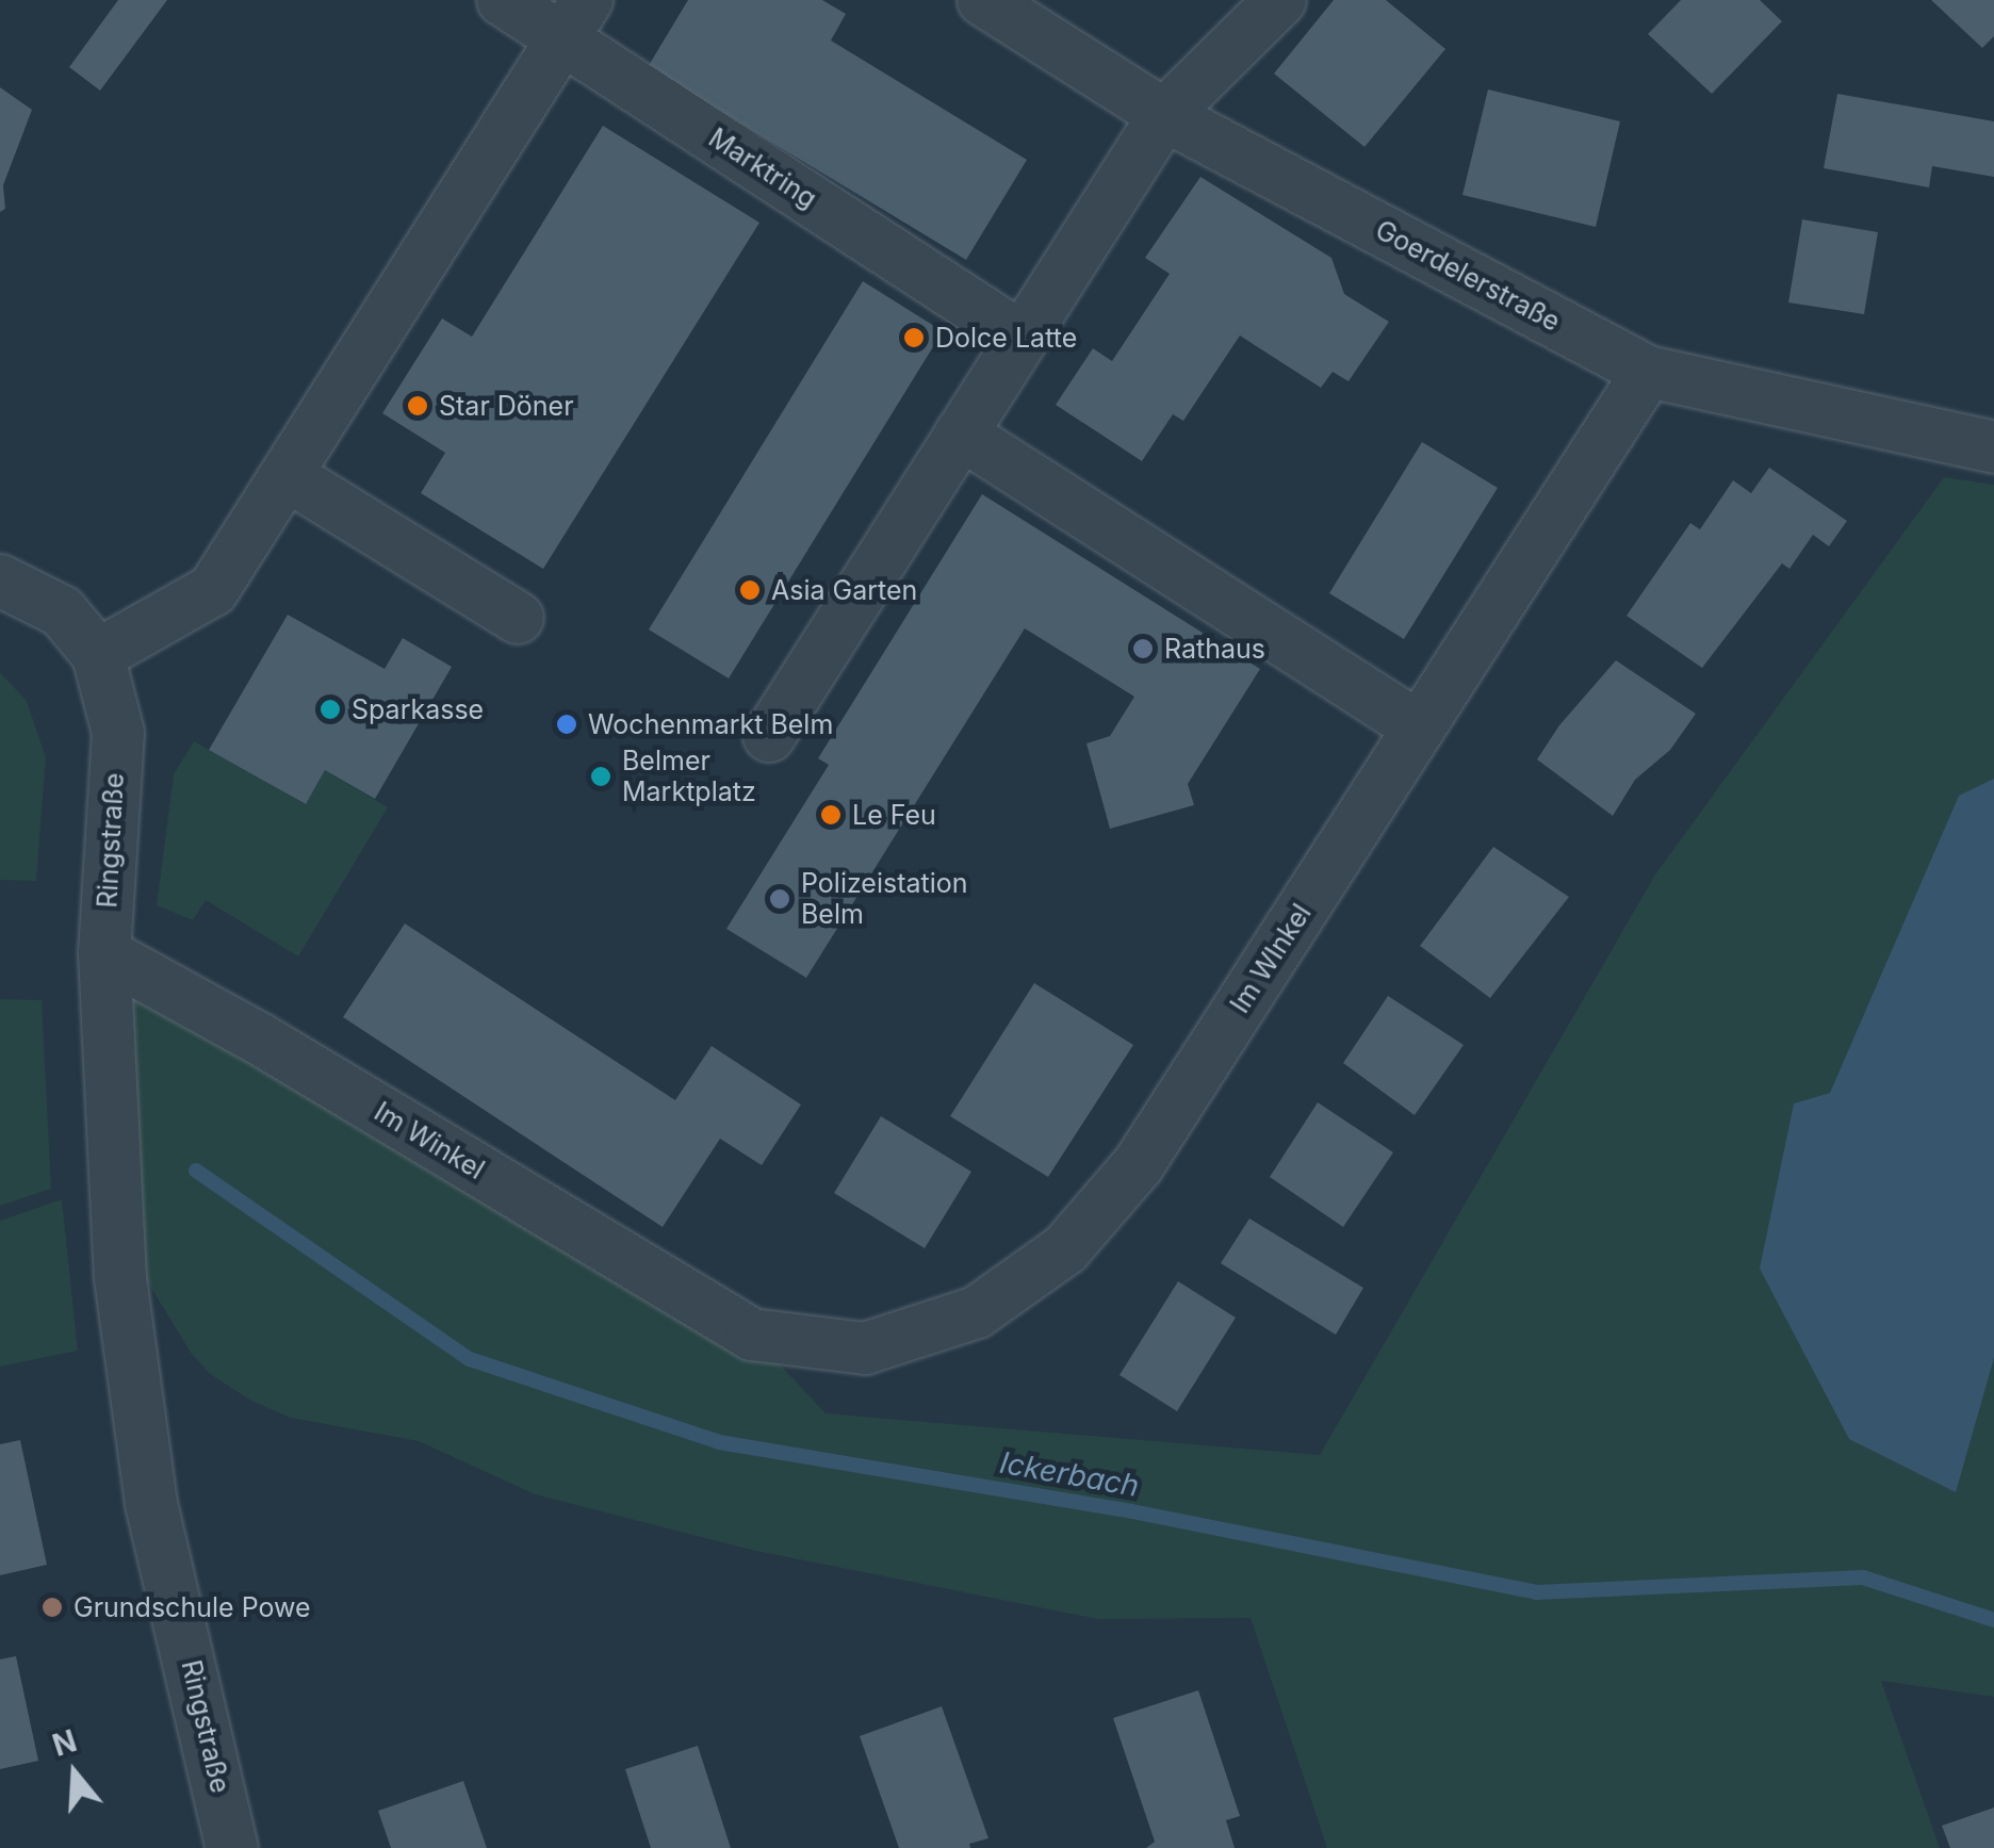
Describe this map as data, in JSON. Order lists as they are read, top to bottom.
{
  "streets": {
    "street": [
      "Marktring",
      "Goerdelerstraße",
      "Ringstraße",
      "Im WInkel",
      "Im Winkel"
    ]
  },
  "crossings": [
    ["Goerdelerstraße", "Im WInkel"],
    ["Ringstraße", "Im Winkel"],
    ["Im WInkel", "Im Winkel"]
  ],
  "water": ["Ickerbach"],
  "places": [
    "Dolce Latte",
    "Star Döner",
    "Asia Garten",
    "Rathaus",
    "Sparkasse",
    "Wochenmarkt Belm",
    "Belmer Marktplatz",
    "Le Feu",
    "Polizeistation Belm",
    "Grundschule Powe"
  ],
  "north": "top"
}
